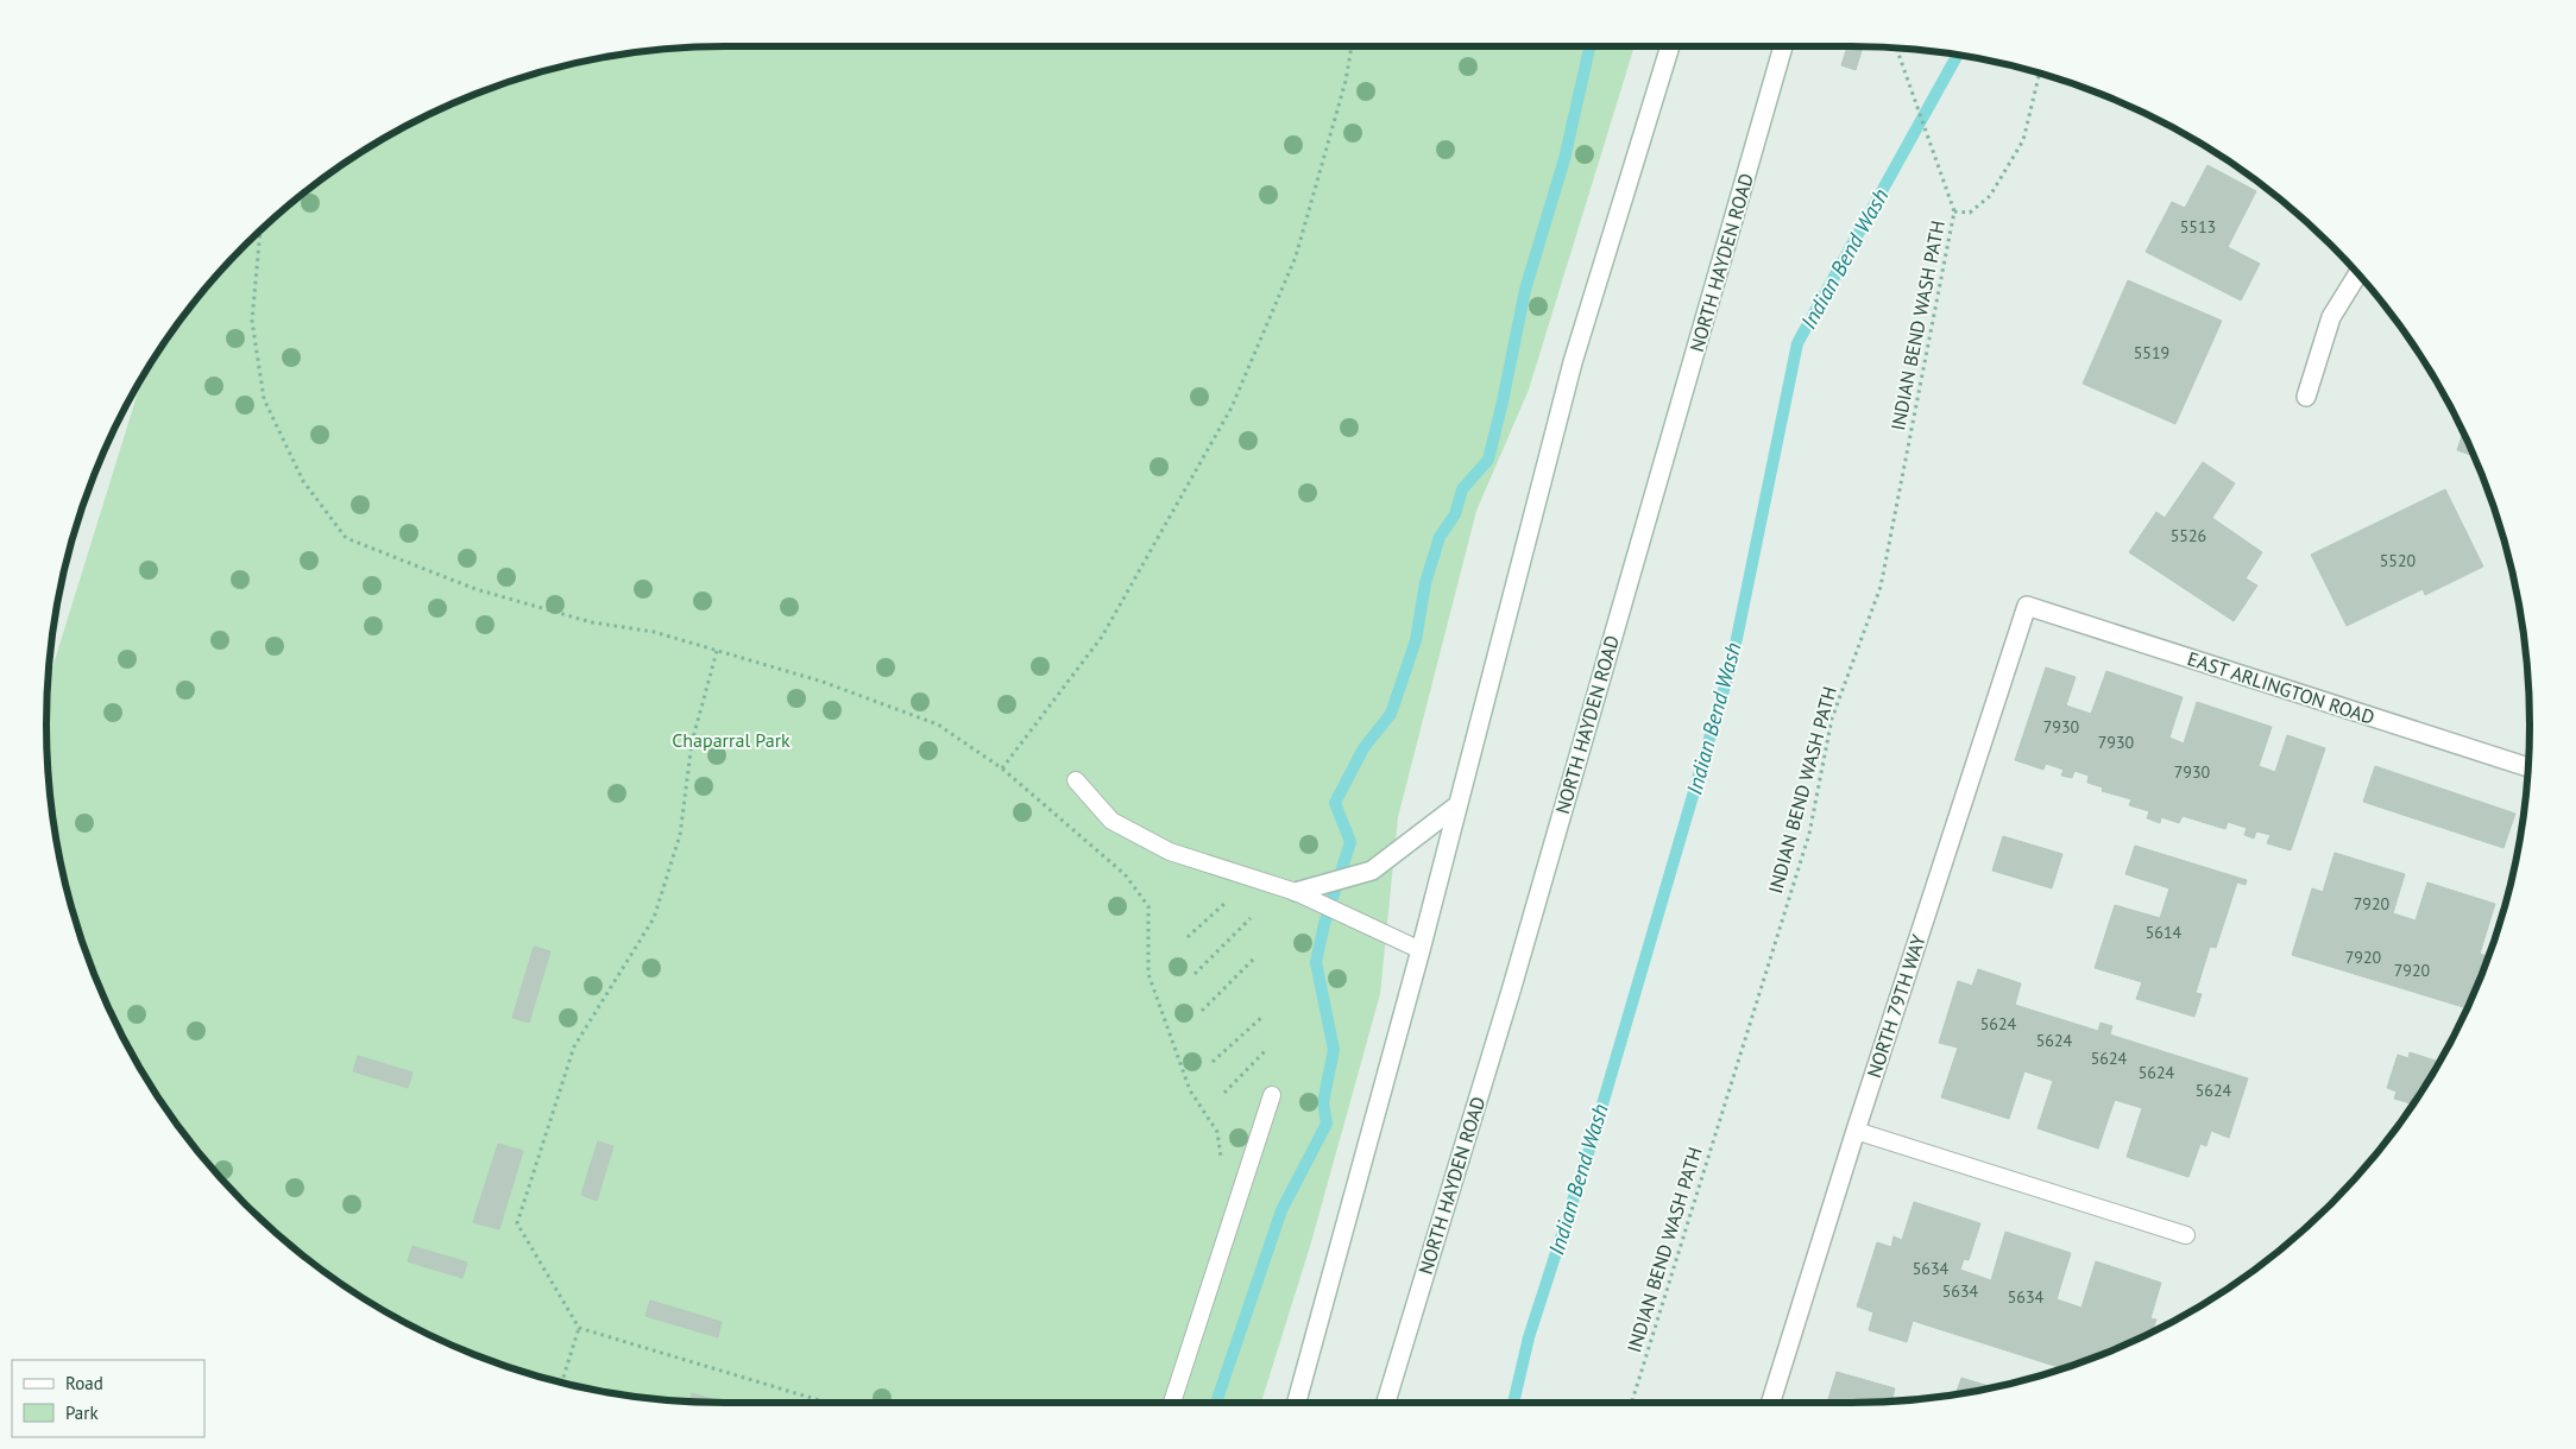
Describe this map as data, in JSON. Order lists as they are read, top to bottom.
{
  "streets": {
    "main road": ["NORTH HAYDEN ROAD", "EAST ARLINGTON ROAD", "NORTH 79TH WAY"],
    "path": ["INDIAN BEND WASH PATH"]
  },
  "crossings": [
    ["EAST ARLINGTON ROAD", "NORTH 79TH WAY"]
  ],
  "water": ["Indian Bend Wash"],
  "parks": ["Chaparral Park"],
  "house_numbers": [
    "5513",
    "5519",
    "5526",
    "5520",
    "7930",
    "7930",
    "7930",
    "7920",
    "5614",
    "7920",
    "7920",
    "5624",
    "5624",
    "5624",
    "5624",
    "5624",
    "5634",
    "5634",
    "5634"
  ],
  "legend": ["Road", "Park"]
}
